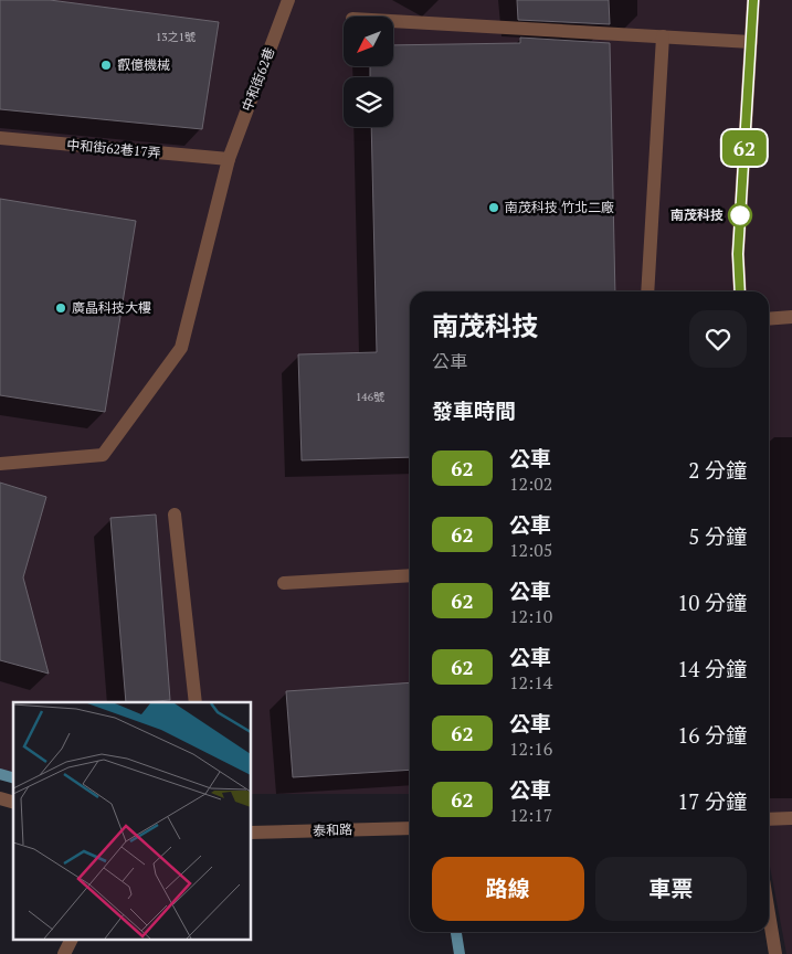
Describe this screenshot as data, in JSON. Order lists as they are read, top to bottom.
{
  "streets": {
    "street": ["中和街62巷", "中和街62巷17弄", "泰和路"]
  },
  "crossings": [
    ["中和街62巷", "中和街62巷17弄"]
  ],
  "places": [
    "叡億機械",
    "南茂科技 竹北二廠",
    "南茂科技",
    "廣晶科技大樓"
  ],
  "lines": ["bus line 62"],
  "house_numbers": ["13之1號", "146號"],
  "north": "bottom left",
  "page": {
    "on_map": "62",
    "heading": [
      ["南茂科技", "公車"],
      "發車時間"
    ],
    "list": [
      {
        "mark": "62",
        "name": "公車",
        "note": "12:02",
        "value": "2 分鐘"
      },
      {
        "mark": "62",
        "name": "公車",
        "note": "12:05",
        "value": "5 分鐘"
      },
      {
        "mark": "62",
        "name": "公車",
        "note": "12:10",
        "value": "10 分鐘"
      },
      {
        "mark": "62",
        "name": "公車",
        "note": "12:14",
        "value": "14 分鐘"
      },
      {
        "mark": "62",
        "name": "公車",
        "note": "12:16",
        "value": "16 分鐘"
      },
      {
        "mark": "62",
        "name": "公車",
        "note": "12:17",
        "value": "17 分鐘"
      }
    ],
    "buttons": ["路線", "車票"]
  }
}
